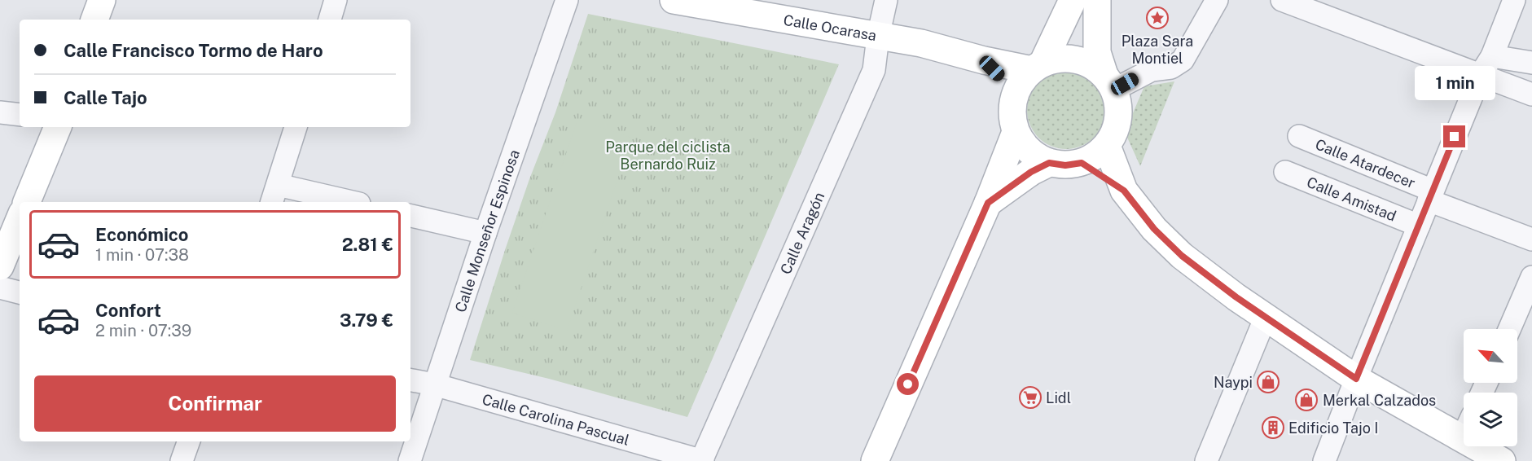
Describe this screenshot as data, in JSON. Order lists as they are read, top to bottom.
{
  "streets": {
    "street": [
      "Calle Ocarasa",
      "Calle Atardecer",
      "Calle Amistad",
      "Calle Monseñor Espinosa",
      "Calle Aragón",
      "Calle Carolina Pascual"
    ]
  },
  "crossings": [
    ["Calle Ocarasa", "Calle Aragón"],
    ["Calle Monseñor Espinosa", "Calle Carolina Pascual"],
    ["Calle Aragón", "Calle Carolina Pascual"]
  ],
  "parks": ["Parque del ciclista Bernardo Ruiz"],
  "places": {
    "place": ["Plaza Sara Montiel"],
    "shop": ["Naypi", "Merkal Calzados"],
    "supermarket": ["Lidl"],
    "building": ["Edificio Tajo I"]
  },
  "north": "top left",
  "page": {
    "banner": ["Calle Francisco Tormo de Haro", "Calle Tajo"],
    "bubble": "1 min",
    "list": [
      {
        "name": "Económico",
        "note": "1 min · 07:38",
        "value": "2.81 €"
      },
      {
        "name": "Confort",
        "note": "2 min · 07:39",
        "value": "3.79 €"
      }
    ],
    "buttons": "Confirmar"
  }
}
